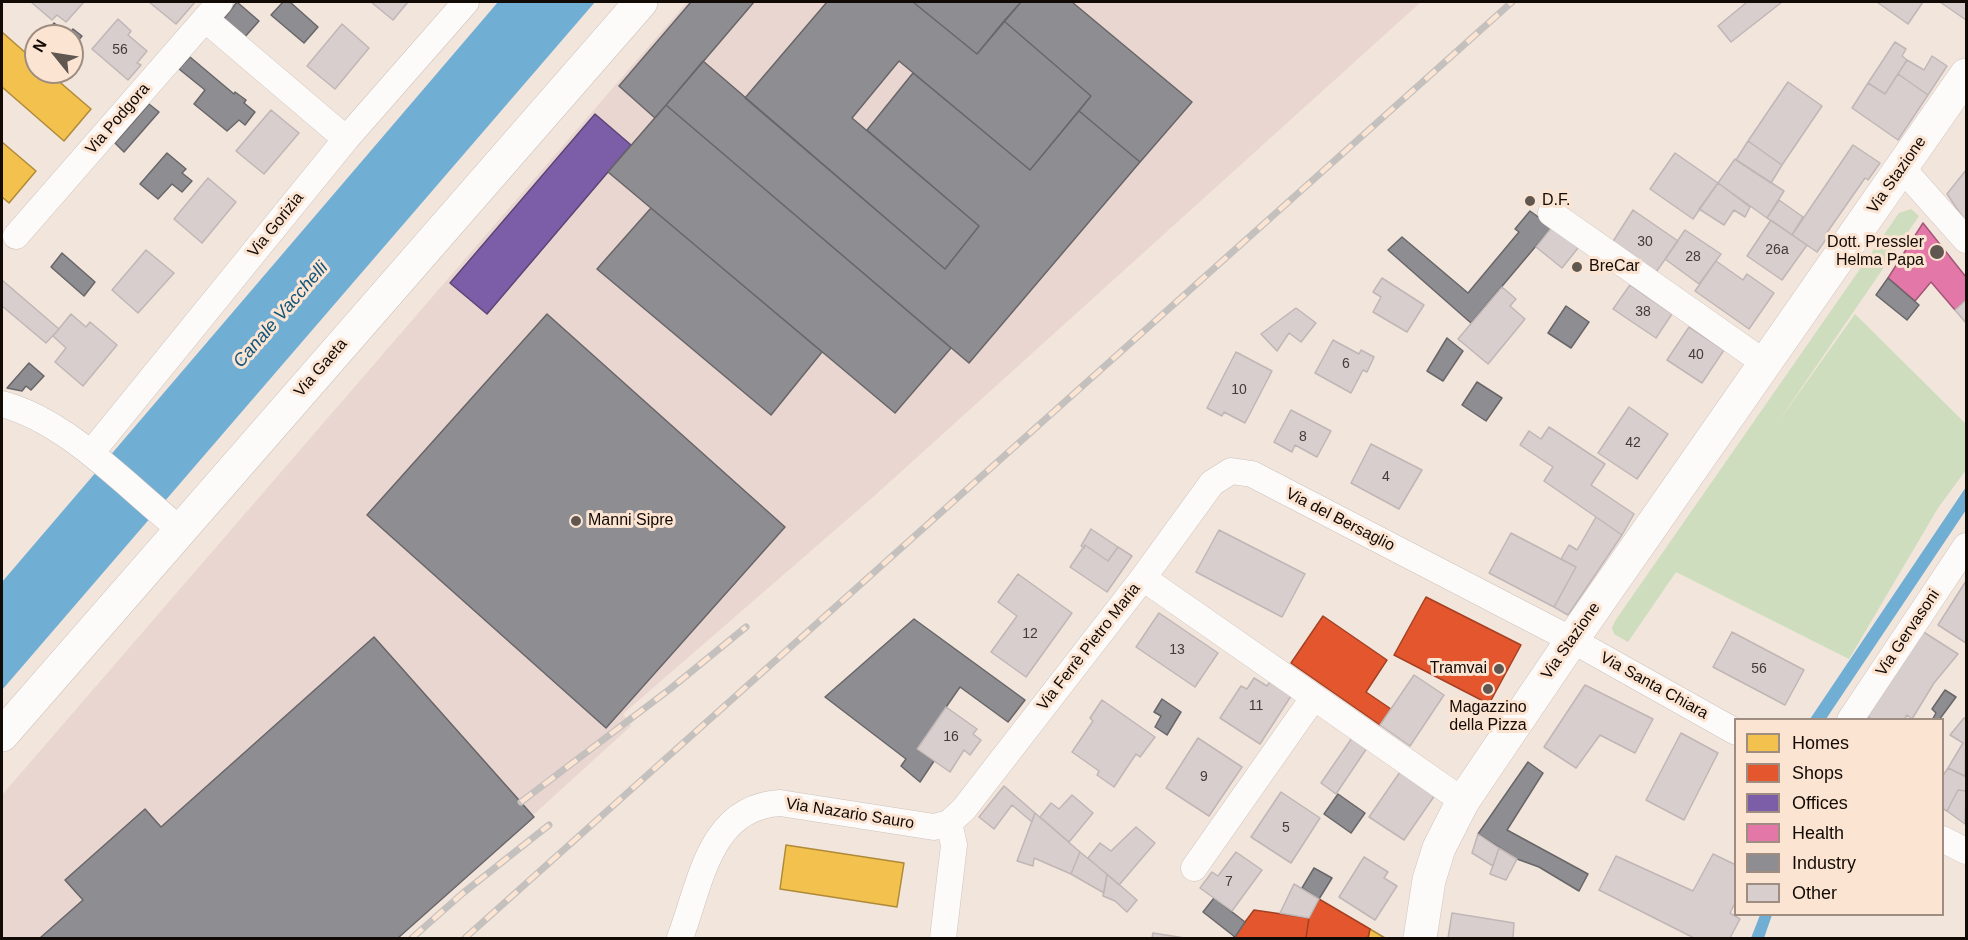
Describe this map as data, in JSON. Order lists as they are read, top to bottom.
{
  "streets": {
    "street": [
      "Via Podgora",
      "Via Stazione",
      "Via Gorizia",
      "Via Gaeta",
      "Via del Bersaglio",
      "Via Gervasoni",
      "Via Ferrè Pietro Maria",
      "Via Santa Chiara",
      "Via Nazario Sauro"
    ]
  },
  "crossings": [
    ["Via Stazione", "Via del Bersaglio"],
    ["Via Stazione", "Via Ferrè Pietro Maria"],
    ["Via Stazione", "Via Santa Chiara"],
    ["Via del Bersaglio", "Via Ferrè Pietro Maria"],
    ["Via del Bersaglio", "Via Santa Chiara"],
    ["Via Ferrè Pietro Maria", "Via Nazario Sauro"]
  ],
  "water": ["Canale Vacchelli"],
  "places": [
    "D.F.",
    "Dott. Pressler Helma Papa",
    "BreCar",
    "Manni Sipre",
    "Tramvai",
    "Magazzino della Pizza"
  ],
  "house_numbers": [
    "56",
    "30",
    "26a",
    "28",
    "38",
    "40",
    "6",
    "10",
    "8",
    "42",
    "4",
    "12",
    "13",
    "56",
    "11",
    "16",
    "9",
    "5",
    "7"
  ],
  "legend": [
    "Homes",
    "Shops",
    "Offices",
    "Health",
    "Industry",
    "Other"
  ],
  "north": "top left"
}
